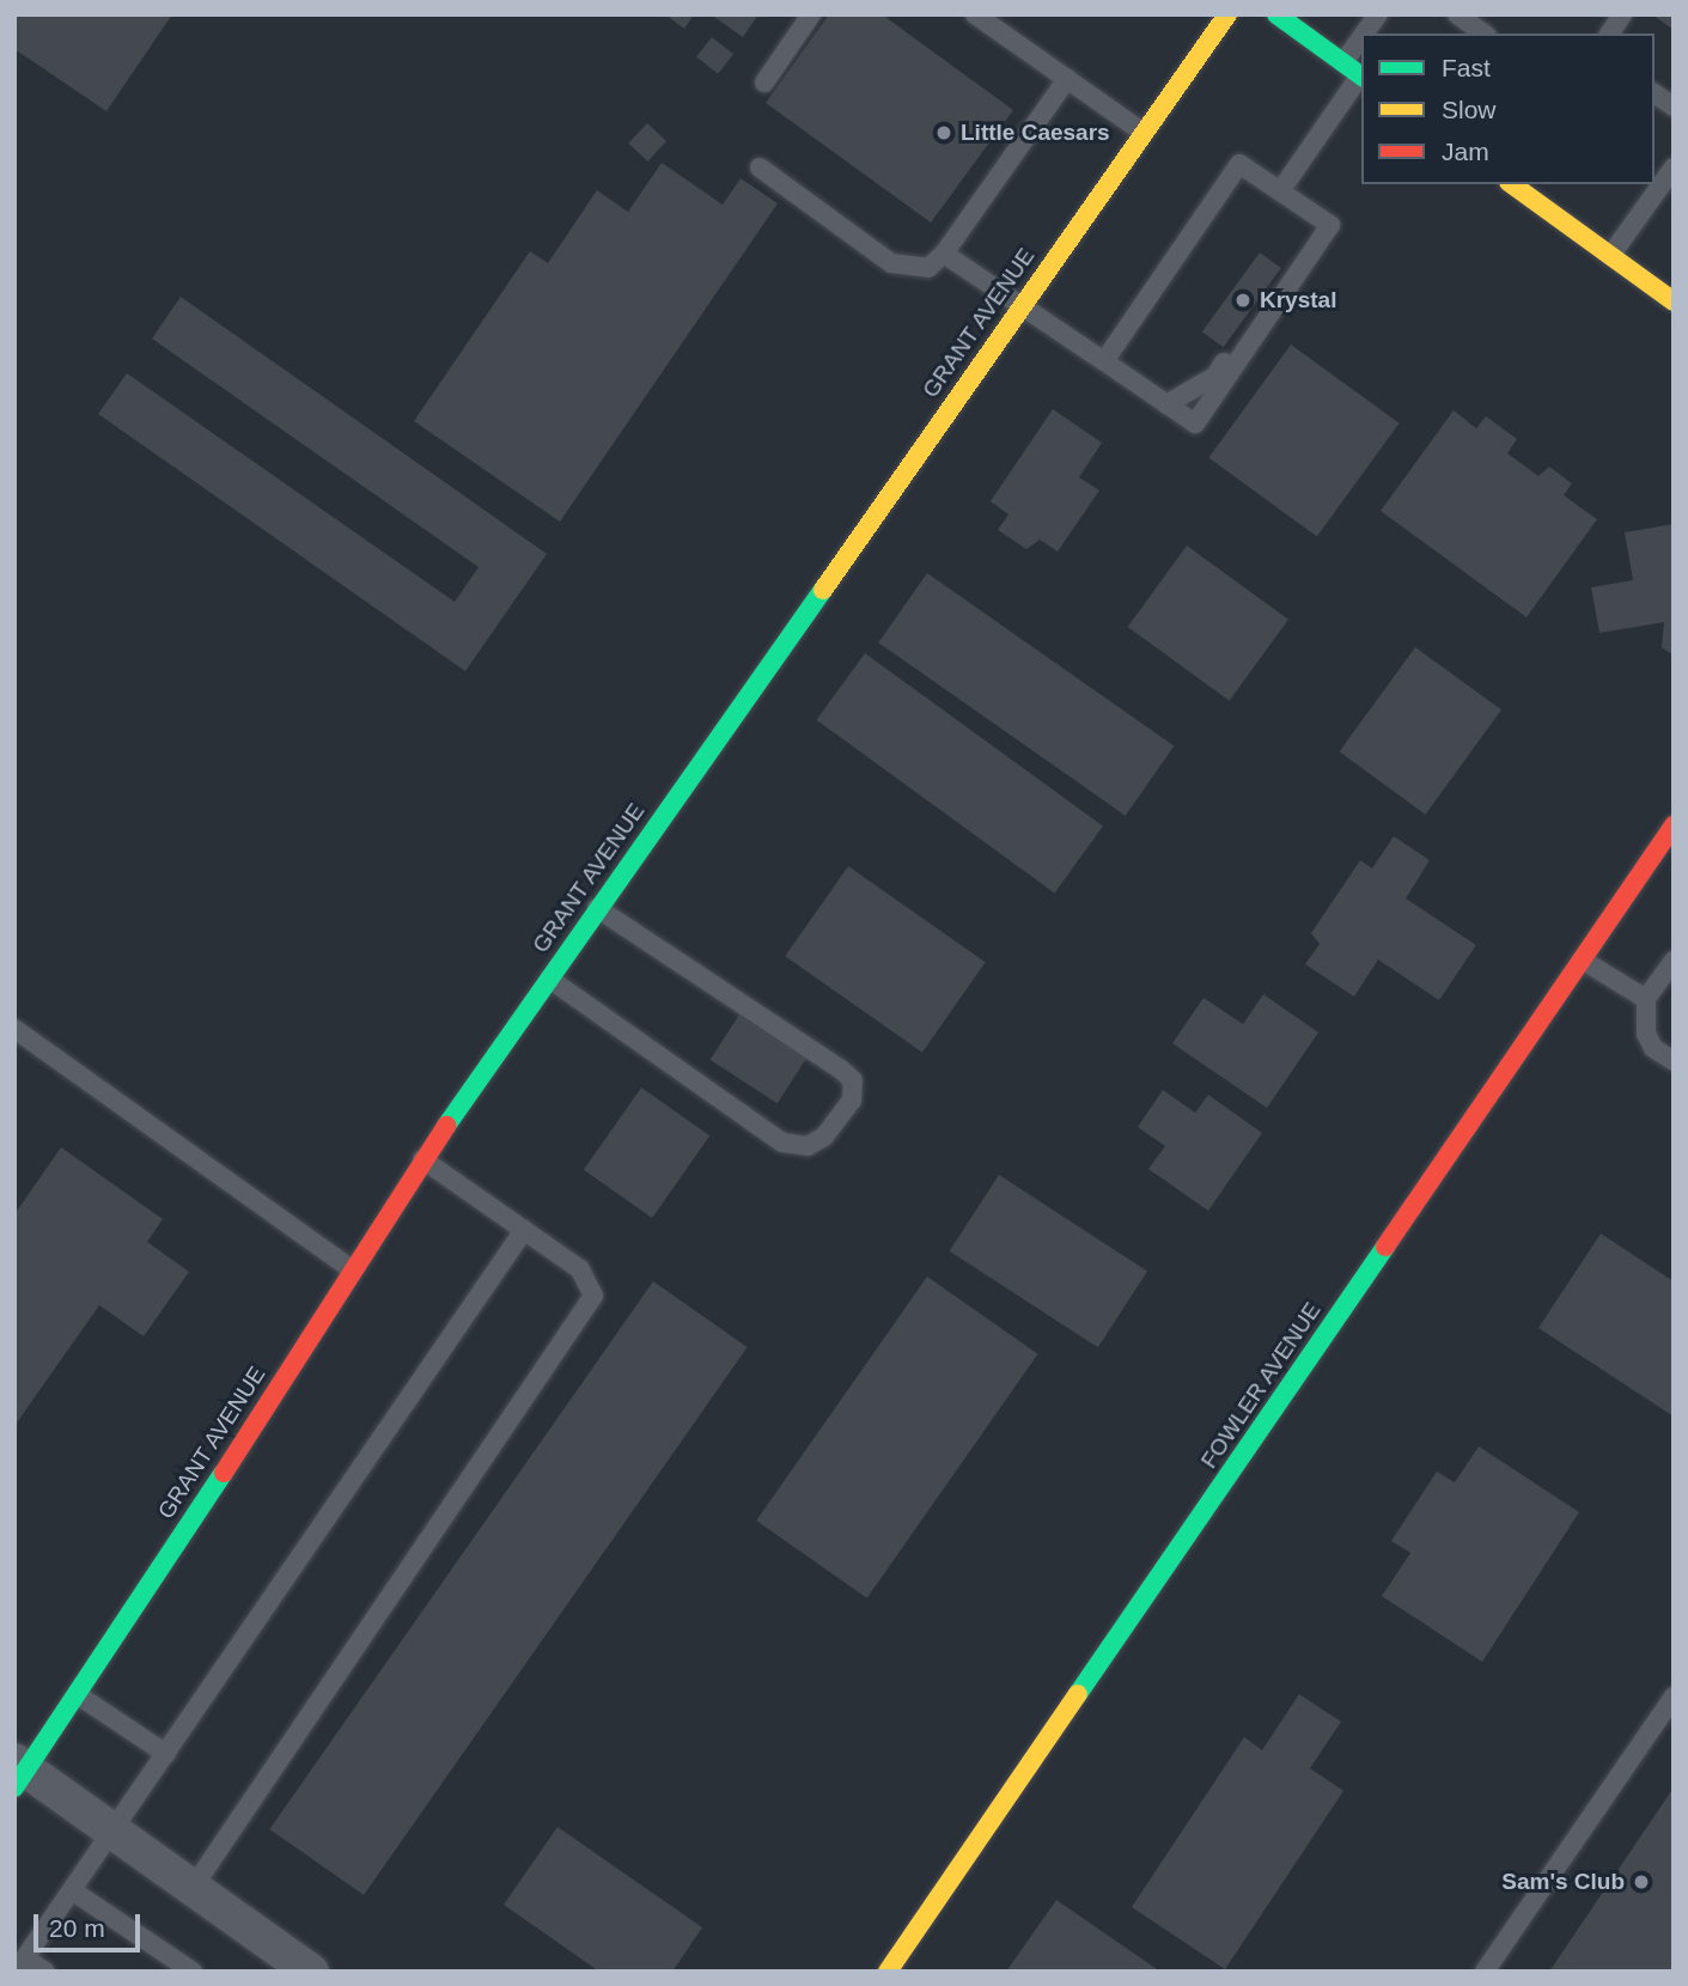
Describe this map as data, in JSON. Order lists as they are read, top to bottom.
{
  "streets": {
    "street": ["GRANT AVENUE", "FOWLER AVENUE"]
  },
  "places": ["Little Caesars", "Krystal", "Sam's Club"],
  "legend": ["Fast", "Slow", "Jam"],
  "scale_bar": "20 m"
}
